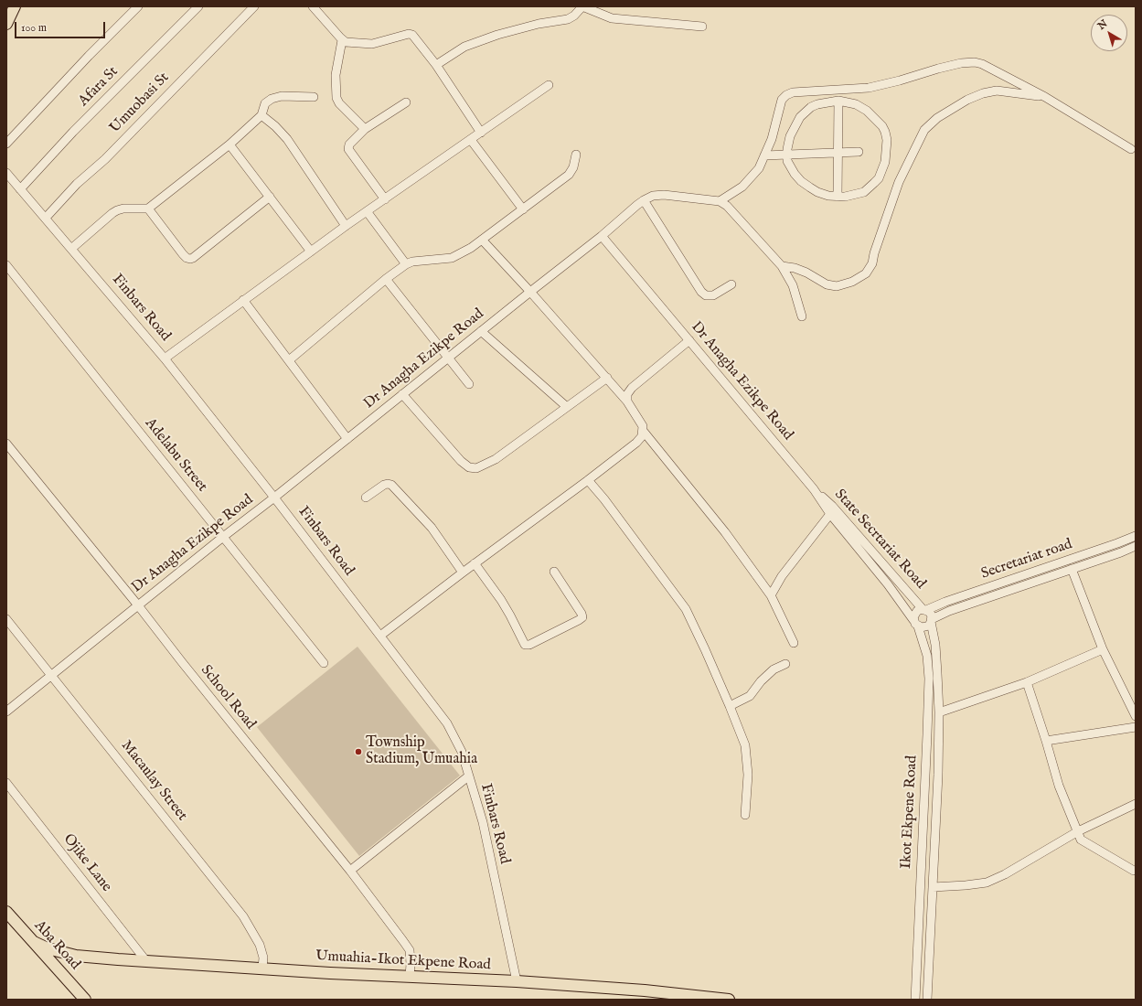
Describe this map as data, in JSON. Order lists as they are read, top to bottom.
{
  "streets": {
    "main road": ["Aba Road", "Umuahia-Ikot Ekpene Road"],
    "street": [
      "Afara St",
      "Umuobasi St",
      "Finbars Road",
      "Dr Anagha Ezikpe Road",
      "Adelabu Street",
      "State Secrtariat Road",
      "Secretariat road",
      "School Road",
      "Macaulay Street",
      "Ikot Ekpene Road",
      "Ojike Lane"
    ]
  },
  "crossings": [
    ["Afara St", "Finbars Road"],
    ["Umuobasi St", "Finbars Road"],
    ["Finbars Road", "Dr Anagha Ezikpe Road"],
    ["Finbars Road", "Umuahia-Ikot Ekpene Road"],
    ["Dr Anagha Ezikpe Road", "Adelabu Street"],
    ["Dr Anagha Ezikpe Road", "State Secrtariat Road"],
    ["Dr Anagha Ezikpe Road", "School Road"],
    ["Dr Anagha Ezikpe Road", "Macaulay Street"],
    ["Dr Anagha Ezikpe Road", "Ikot Ekpene Road"],
    ["State Secrtariat Road", "Secretariat road"],
    ["State Secrtariat Road", "Ikot Ekpene Road"],
    ["Secretariat road", "Ikot Ekpene Road"],
    ["School Road", "Umuahia-Ikot Ekpene Road"],
    ["Macaulay Street", "Umuahia-Ikot Ekpene Road"],
    ["Ojike Lane", "Umuahia-Ikot Ekpene Road"]
  ],
  "places": ["Township Stadium, Umuahia"],
  "scale_bar": "100 m",
  "north": "top left"
}
